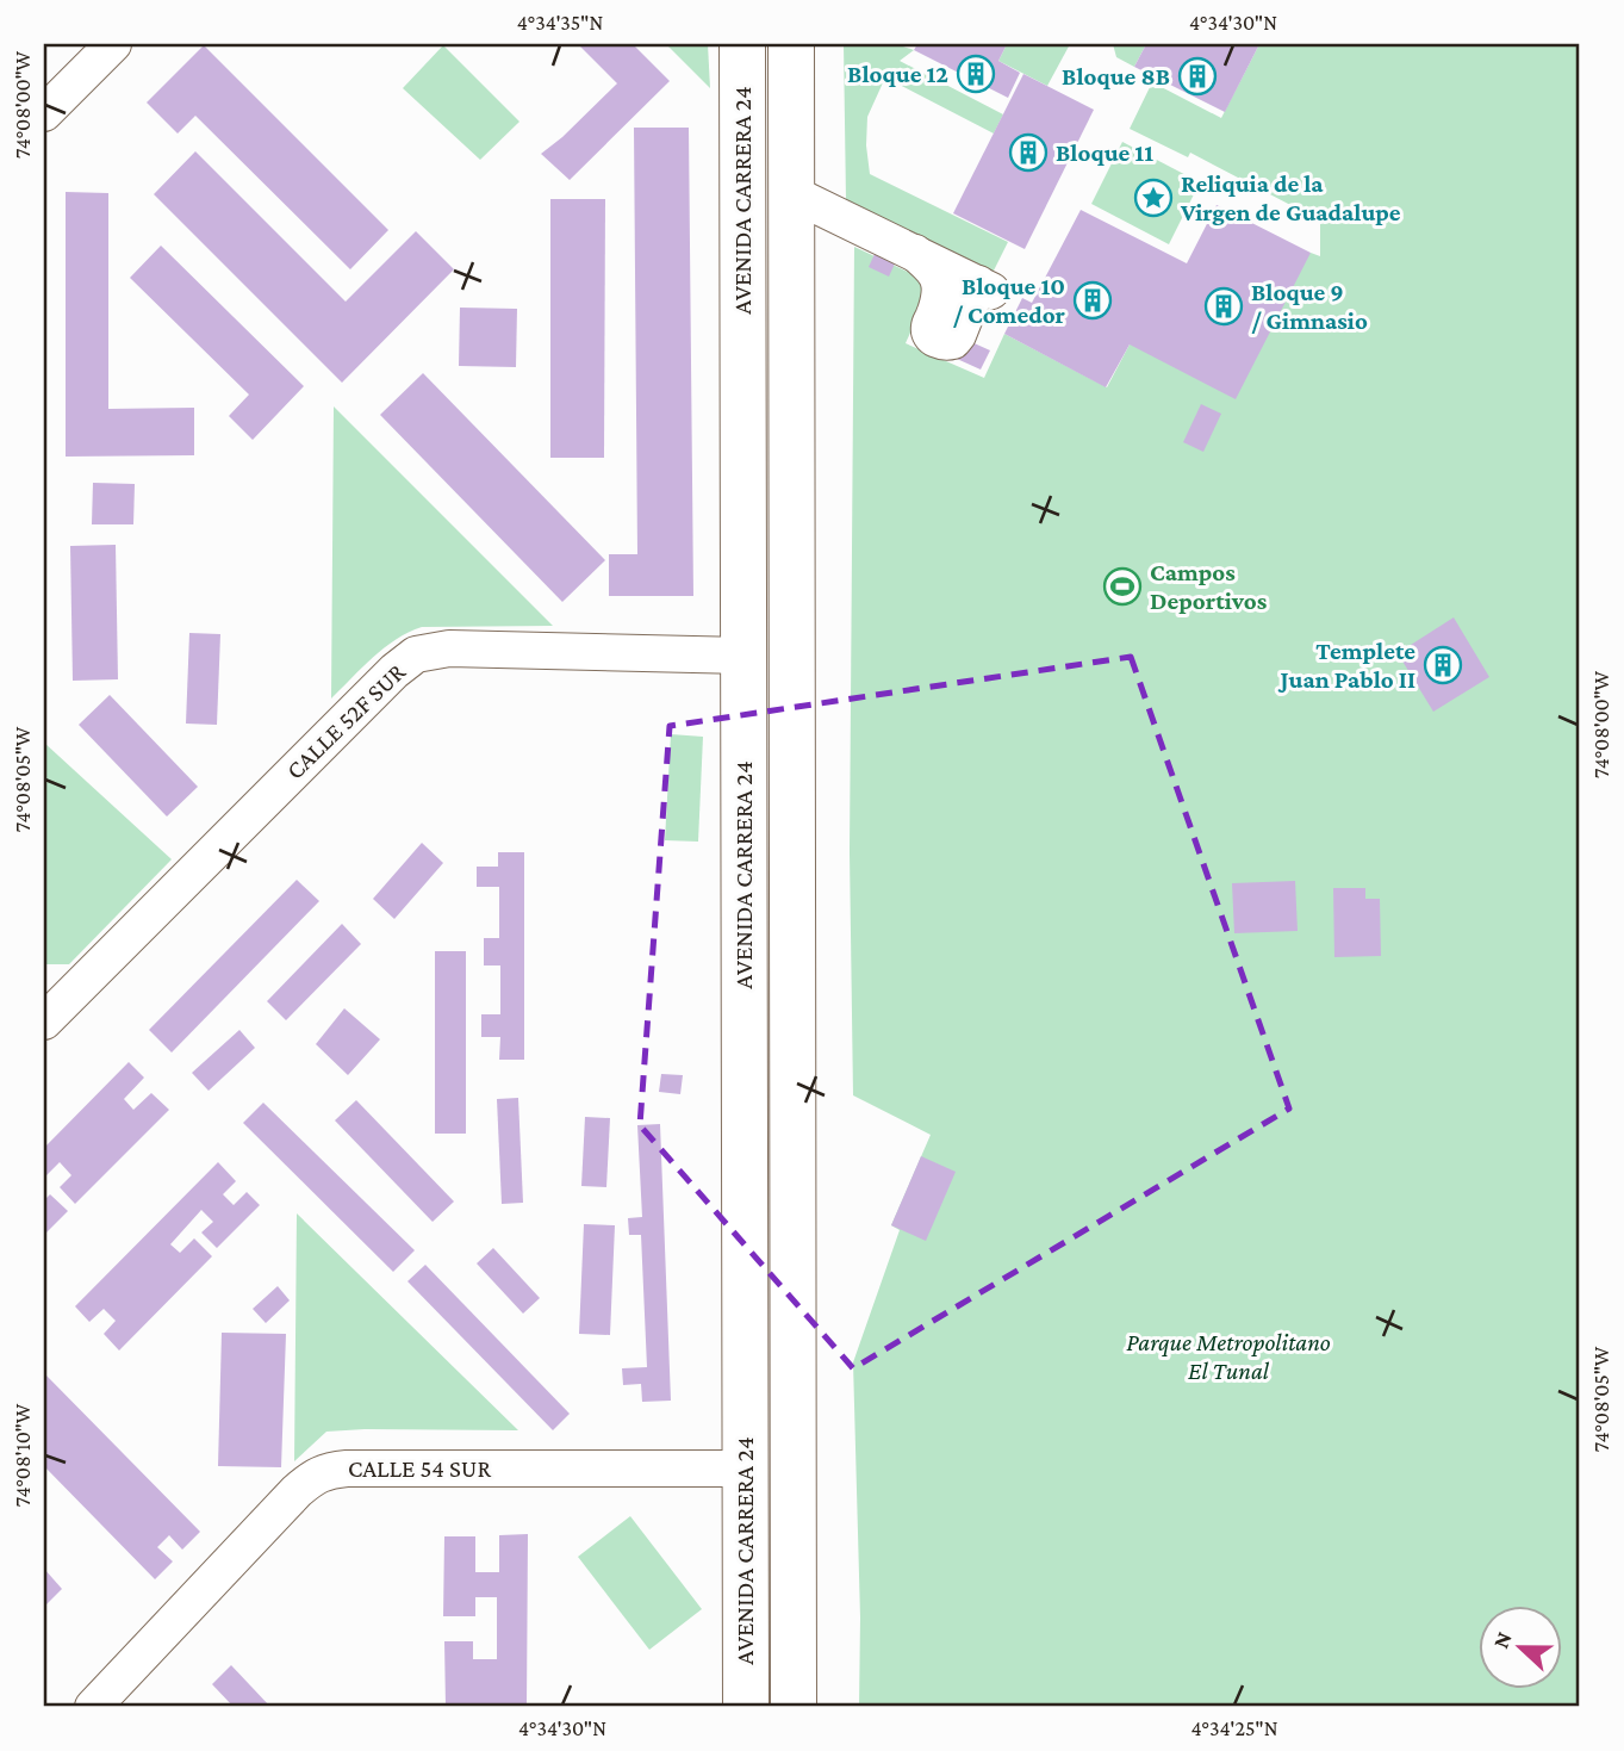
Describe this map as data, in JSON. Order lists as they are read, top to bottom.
{
  "streets": {
    "main road": ["AVENIDA CARRERA 24"],
    "street": ["CALLE 52F SUR", "CALLE 54 SUR"]
  },
  "crossings": [
    ["AVENIDA CARRERA 24", "CALLE 52F SUR"],
    ["AVENIDA CARRERA 24", "CALLE 54 SUR"]
  ],
  "parks": ["Parque Metropolitano El Tunal"],
  "places": {
    "building": [
      "Bloque 12",
      "Bloque 8B",
      "Bloque 11",
      "Bloque 10 / Comedor",
      "Bloque 9 / Gimnasio",
      "Templete Juan Pablo II"
    ],
    "place": ["Reliquia de la Virgen de Guadalupe"],
    "sports": ["Campos Deportivos"]
  },
  "north": "left",
  "coordinates": [
    "4°34'35\"N",
    "4°34'30\"N",
    "74°08'00\"W",
    "74°08'05\"W",
    "74°08'10\"W",
    "4°34'25\"N"
  ]
}
